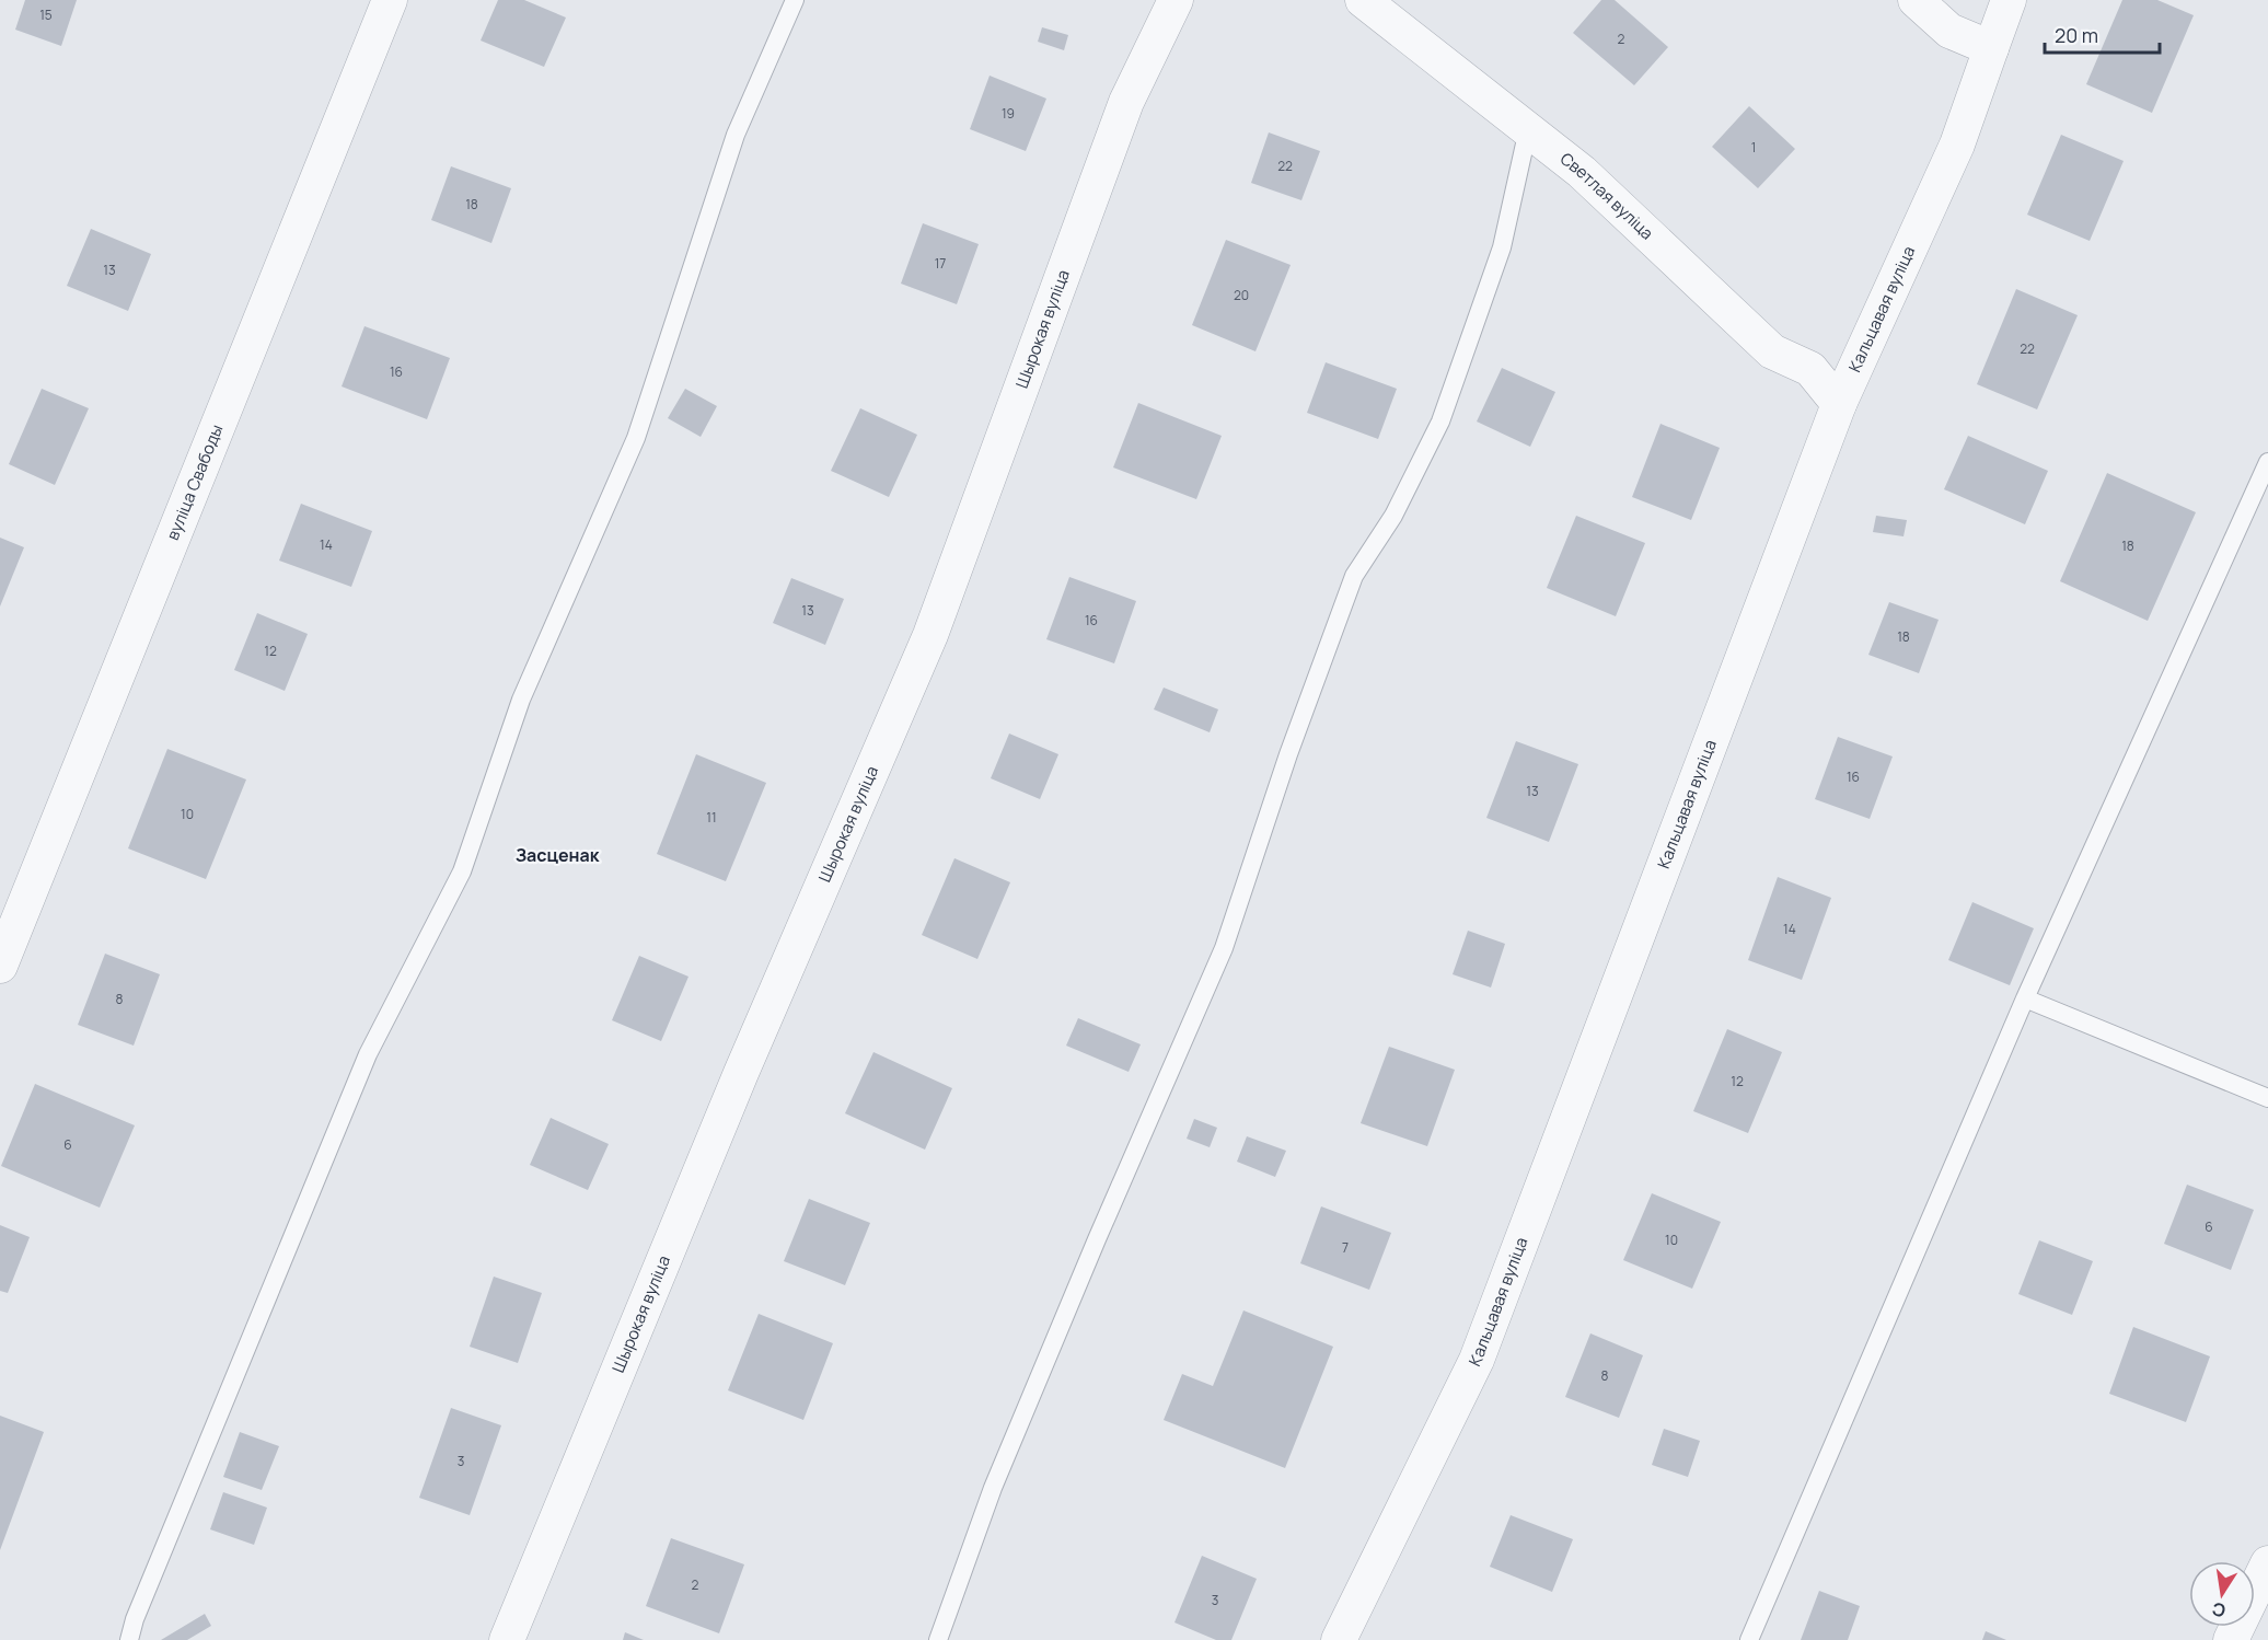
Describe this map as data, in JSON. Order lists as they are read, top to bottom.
{
  "streets": {
    "street": [
      "Светлая вуліца",
      "Кальцавая вуліца",
      "Шырокая вуліца",
      "вуліца Свабоды"
    ]
  },
  "crossings": [
    ["Светлая вуліца", "Кальцавая вуліца"]
  ],
  "districts": ["Засценак"],
  "house_numbers": [
    "15",
    "2",
    "19",
    "1",
    "22",
    "18",
    "17",
    "13",
    "20",
    "22",
    "16",
    "14",
    "18",
    "13",
    "16",
    "18",
    "12",
    "16",
    "13",
    "10",
    "11",
    "14",
    "8",
    "12",
    "6",
    "6",
    "10",
    "7",
    "8",
    "3",
    "2",
    "3"
  ],
  "scale_bar": "20 m",
  "north": "bottom"
}
